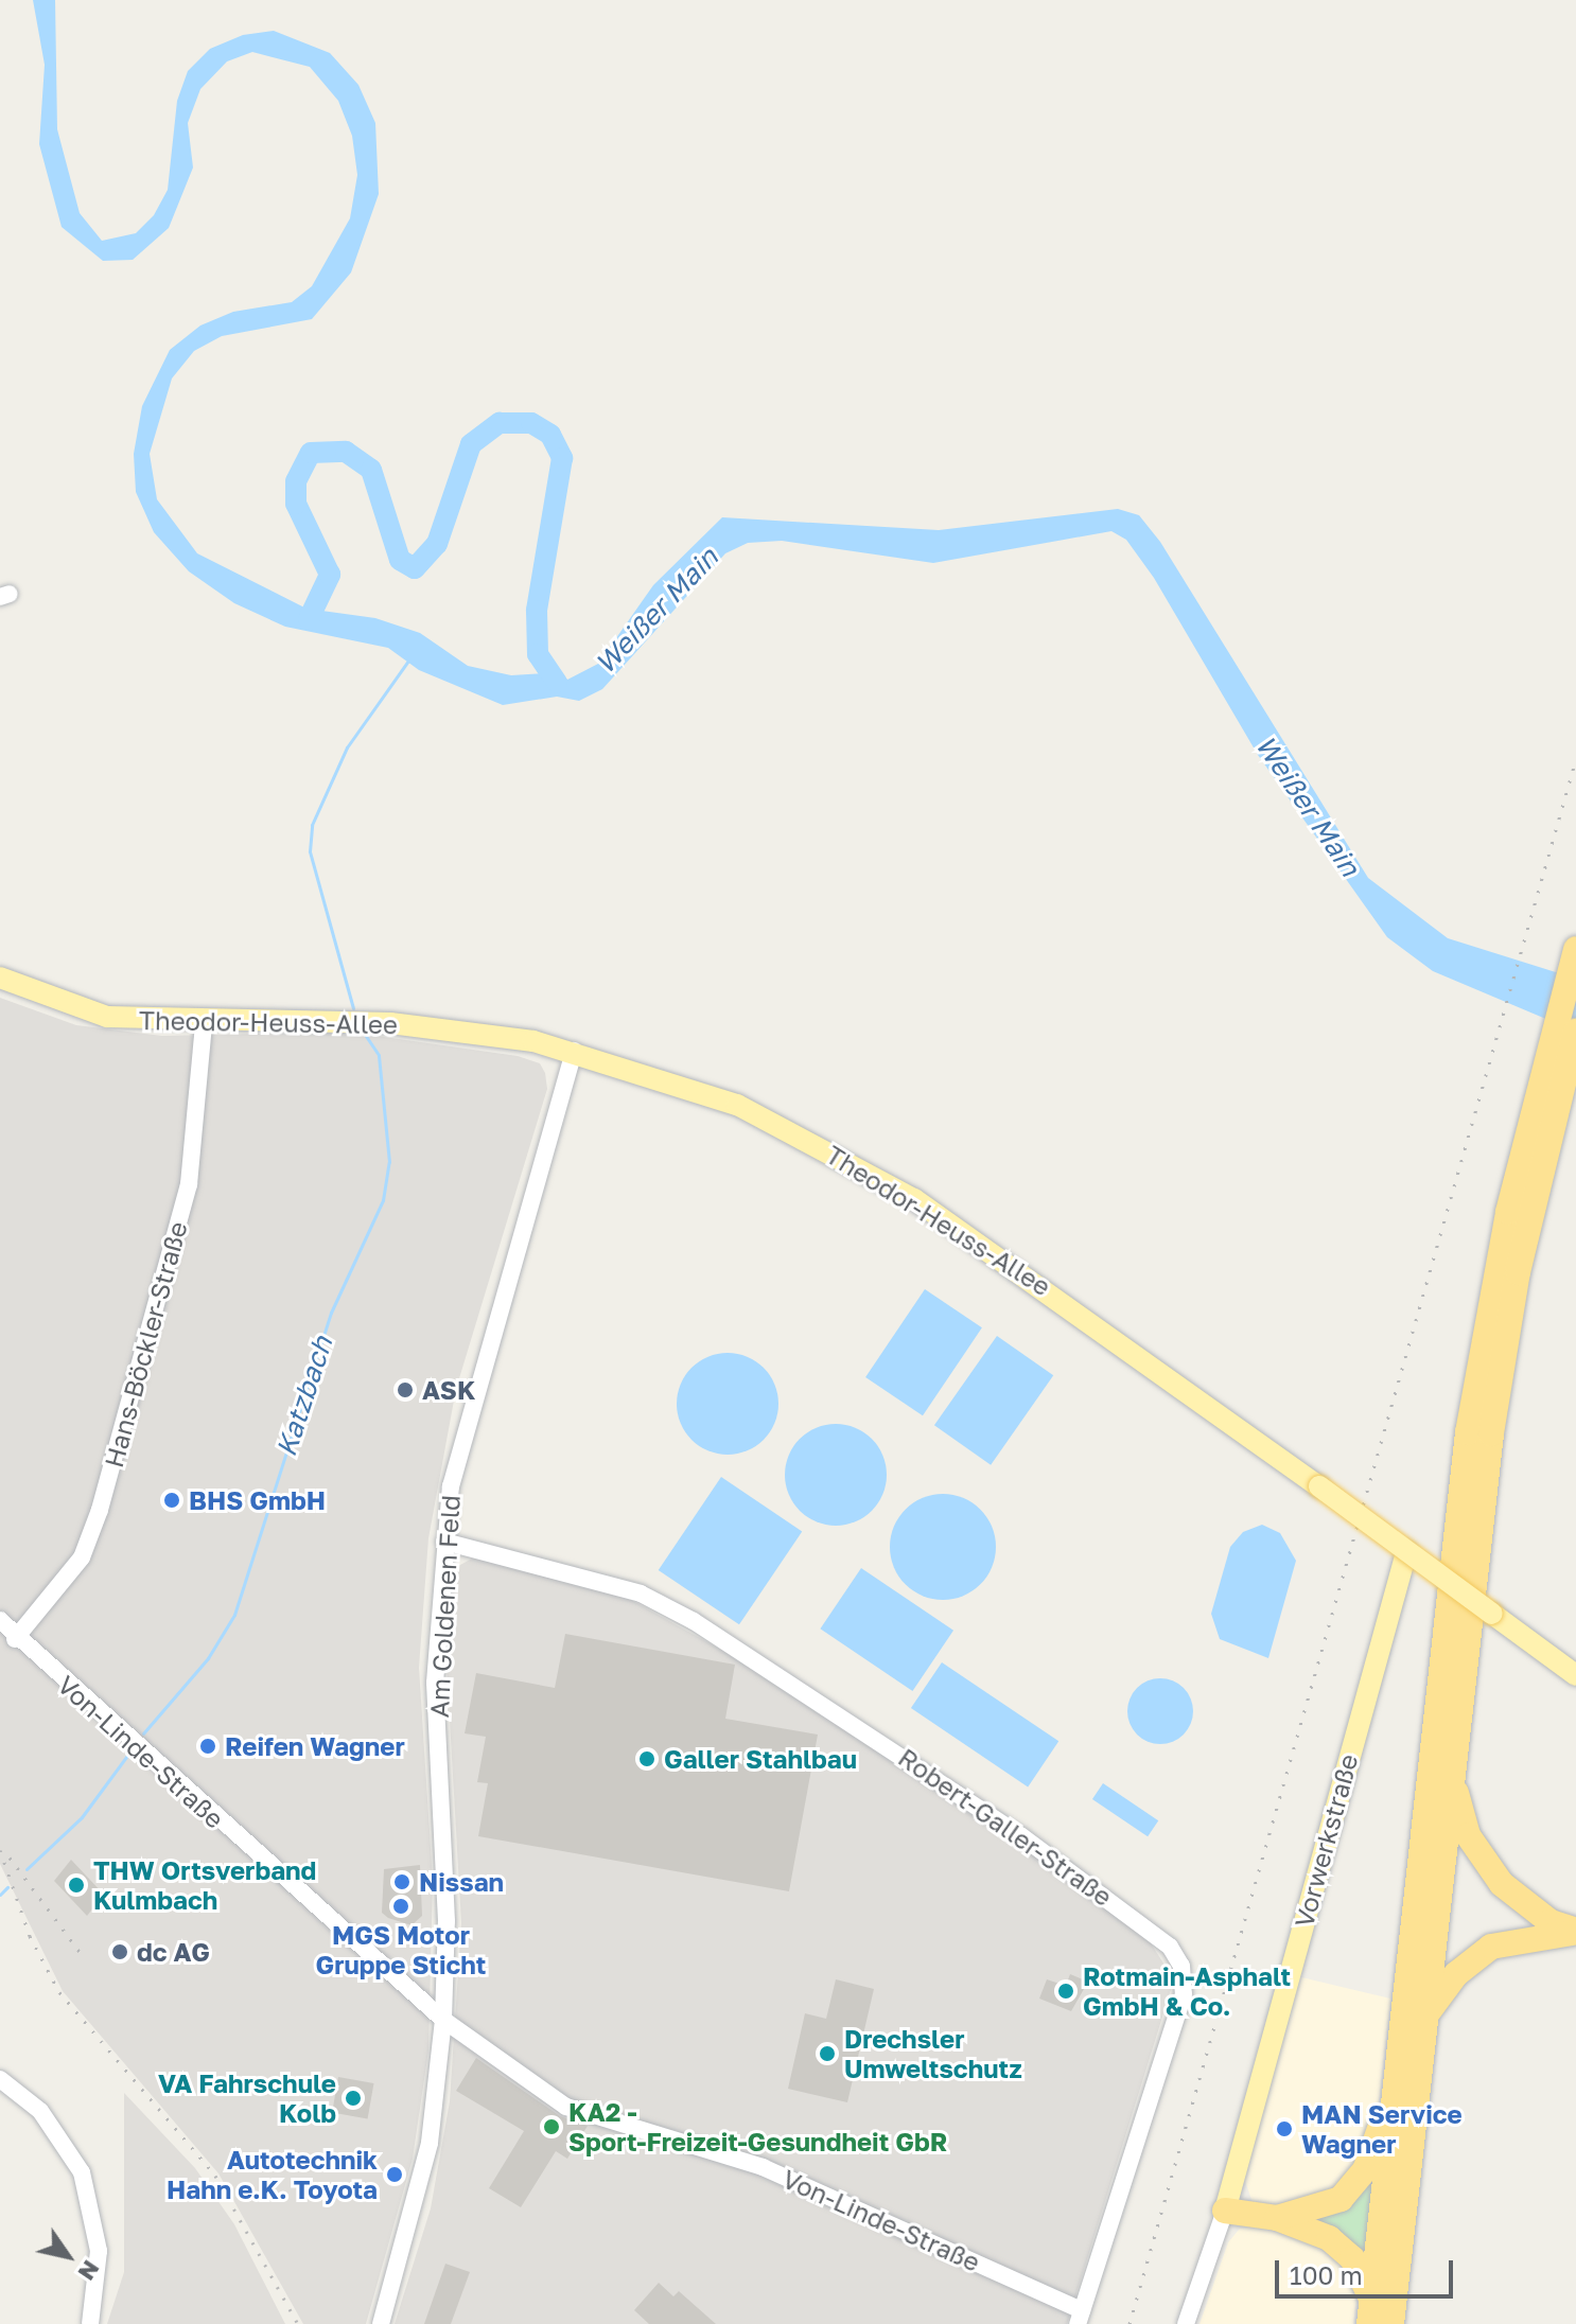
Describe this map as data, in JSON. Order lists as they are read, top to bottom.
{
  "streets": {
    "main road": ["Theodor-Heuss-Allee", "Vorwerkstraße"],
    "street": [
      "Hans-Böckler-Straße",
      "Am Goldenen Feld",
      "Von-Linde-Straße",
      "Robert-Galler-Straße"
    ]
  },
  "crossings": [
    ["Theodor-Heuss-Allee", "Hans-Böckler-Straße"],
    ["Theodor-Heuss-Allee", "Am Goldenen Feld"],
    ["Theodor-Heuss-Allee", "Vorwerkstraße"],
    ["Hans-Böckler-Straße", "Von-Linde-Straße"],
    ["Am Goldenen Feld", "Von-Linde-Straße"],
    ["Am Goldenen Feld", "Robert-Galler-Straße"],
    ["Von-Linde-Straße", "Robert-Galler-Straße"]
  ],
  "water": ["Weißer Main", "Katzbach"],
  "places": [
    "ASK",
    "BHS GmbH",
    "Reifen Wagner",
    "Galler Stahlbau",
    "Nissan",
    "THW Ortsverband Kulmbach",
    "MGS Motor Gruppe Sticht",
    "dc AG",
    "Rotmain-Asphalt GmbH & Co.",
    "Drechsler Umweltschutz",
    "VA Fahrschule Kolb",
    "KA2 - Sport-Freizeit-Gesundheit GbR",
    "MAN Service Wagner",
    "Autotechnik Hahn e.K. Toyota"
  ],
  "scale_bar": "100 m",
  "north": "bottom right"
}
